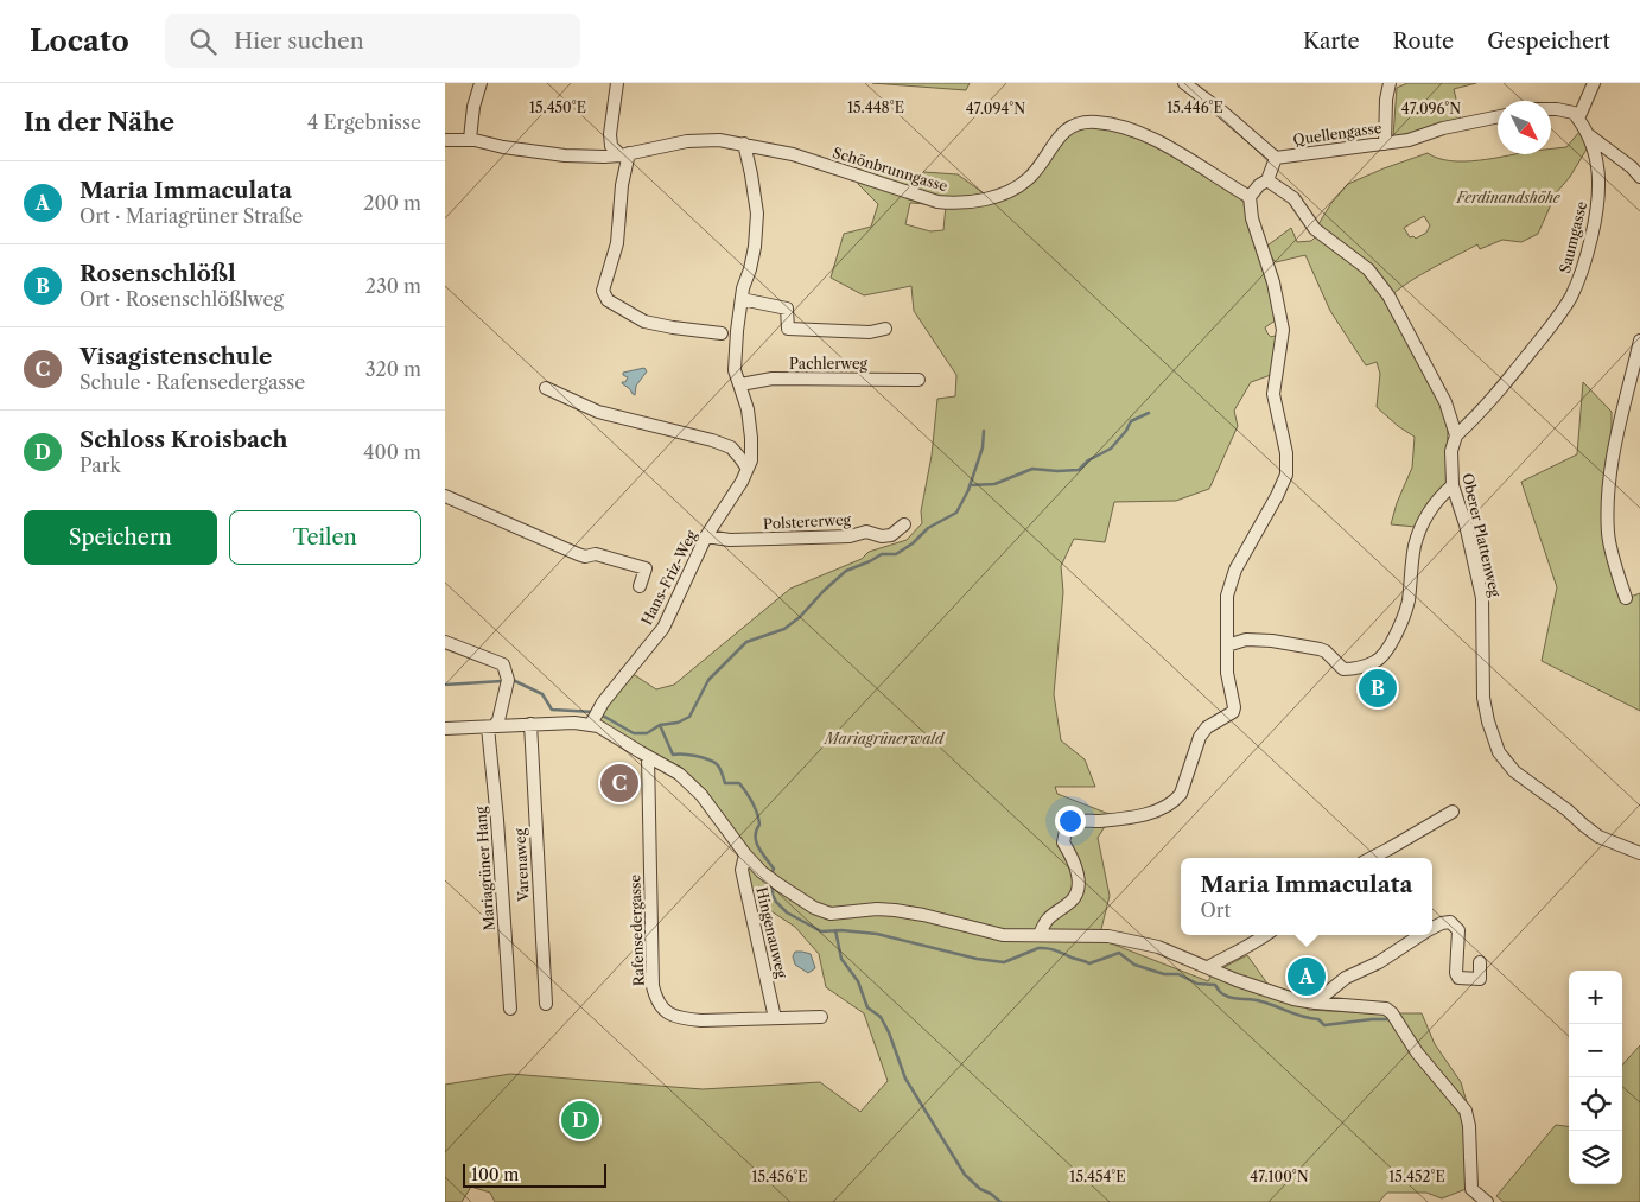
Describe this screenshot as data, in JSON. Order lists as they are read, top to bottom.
{
  "streets": {
    "street": [
      "Quellengasse",
      "Schönbrunngasse",
      "Saumgasse",
      "Pachlerweg",
      "Polstererweg",
      "Oberer Plattenweg",
      "Hans-Friz-Weg",
      "Varenaweg",
      "Mariagrüner Hang",
      "Rafensedergasse",
      "Hingenauweg"
    ]
  },
  "crossings": [
    ["Quellengasse", "Oberer Plattenweg"],
    ["Schönbrunngasse", "Hans-Friz-Weg"],
    ["Saumgasse", "Oberer Plattenweg"],
    ["Pachlerweg", "Hans-Friz-Weg"],
    ["Polstererweg", "Hans-Friz-Weg"],
    ["Rafensedergasse", "Hingenauweg"]
  ],
  "parks": ["Ferdinandshöhe", "Mariagrünerwald"],
  "scale_bar": "100 m",
  "north": "bottom right",
  "page": {
    "header": "Locato",
    "search": "Hier suchen",
    "nav": ["Karte", "Route", "Gespeichert"],
    "heading": ["In der Nähe", "4 Ergebnisse"],
    "list": [
      {
        "mark": "A",
        "name": "Maria Immaculata",
        "note": "Ort · Mariagrüner Straße",
        "value": "200 m"
      },
      {
        "mark": "B",
        "name": "Rosenschlößl",
        "note": "Ort · Rosenschlößlweg",
        "value": "230 m"
      },
      {
        "mark": "C",
        "name": "Visagistenschule",
        "note": "Schule · Rafensedergasse",
        "value": "320 m"
      },
      {
        "mark": "D",
        "name": "Schloss Kroisbach",
        "note": "Park",
        "value": "400 m"
      }
    ],
    "buttons": ["Speichern", "Teilen"],
    "pins": [
      "B",
      "C",
      "A",
      "D"
    ],
    "popup": ["Maria Immaculata", "Ort"],
    "map_buttons": ["+", "−"],
    "scale": "100 m"
  },
  "coordinates": [
    "15.450°E",
    "15.448°E",
    "15.446°E",
    "47.094°N",
    "47.096°N",
    "47.100°N",
    "15.456°E",
    "15.454°E",
    "15.452°E"
  ]
}
